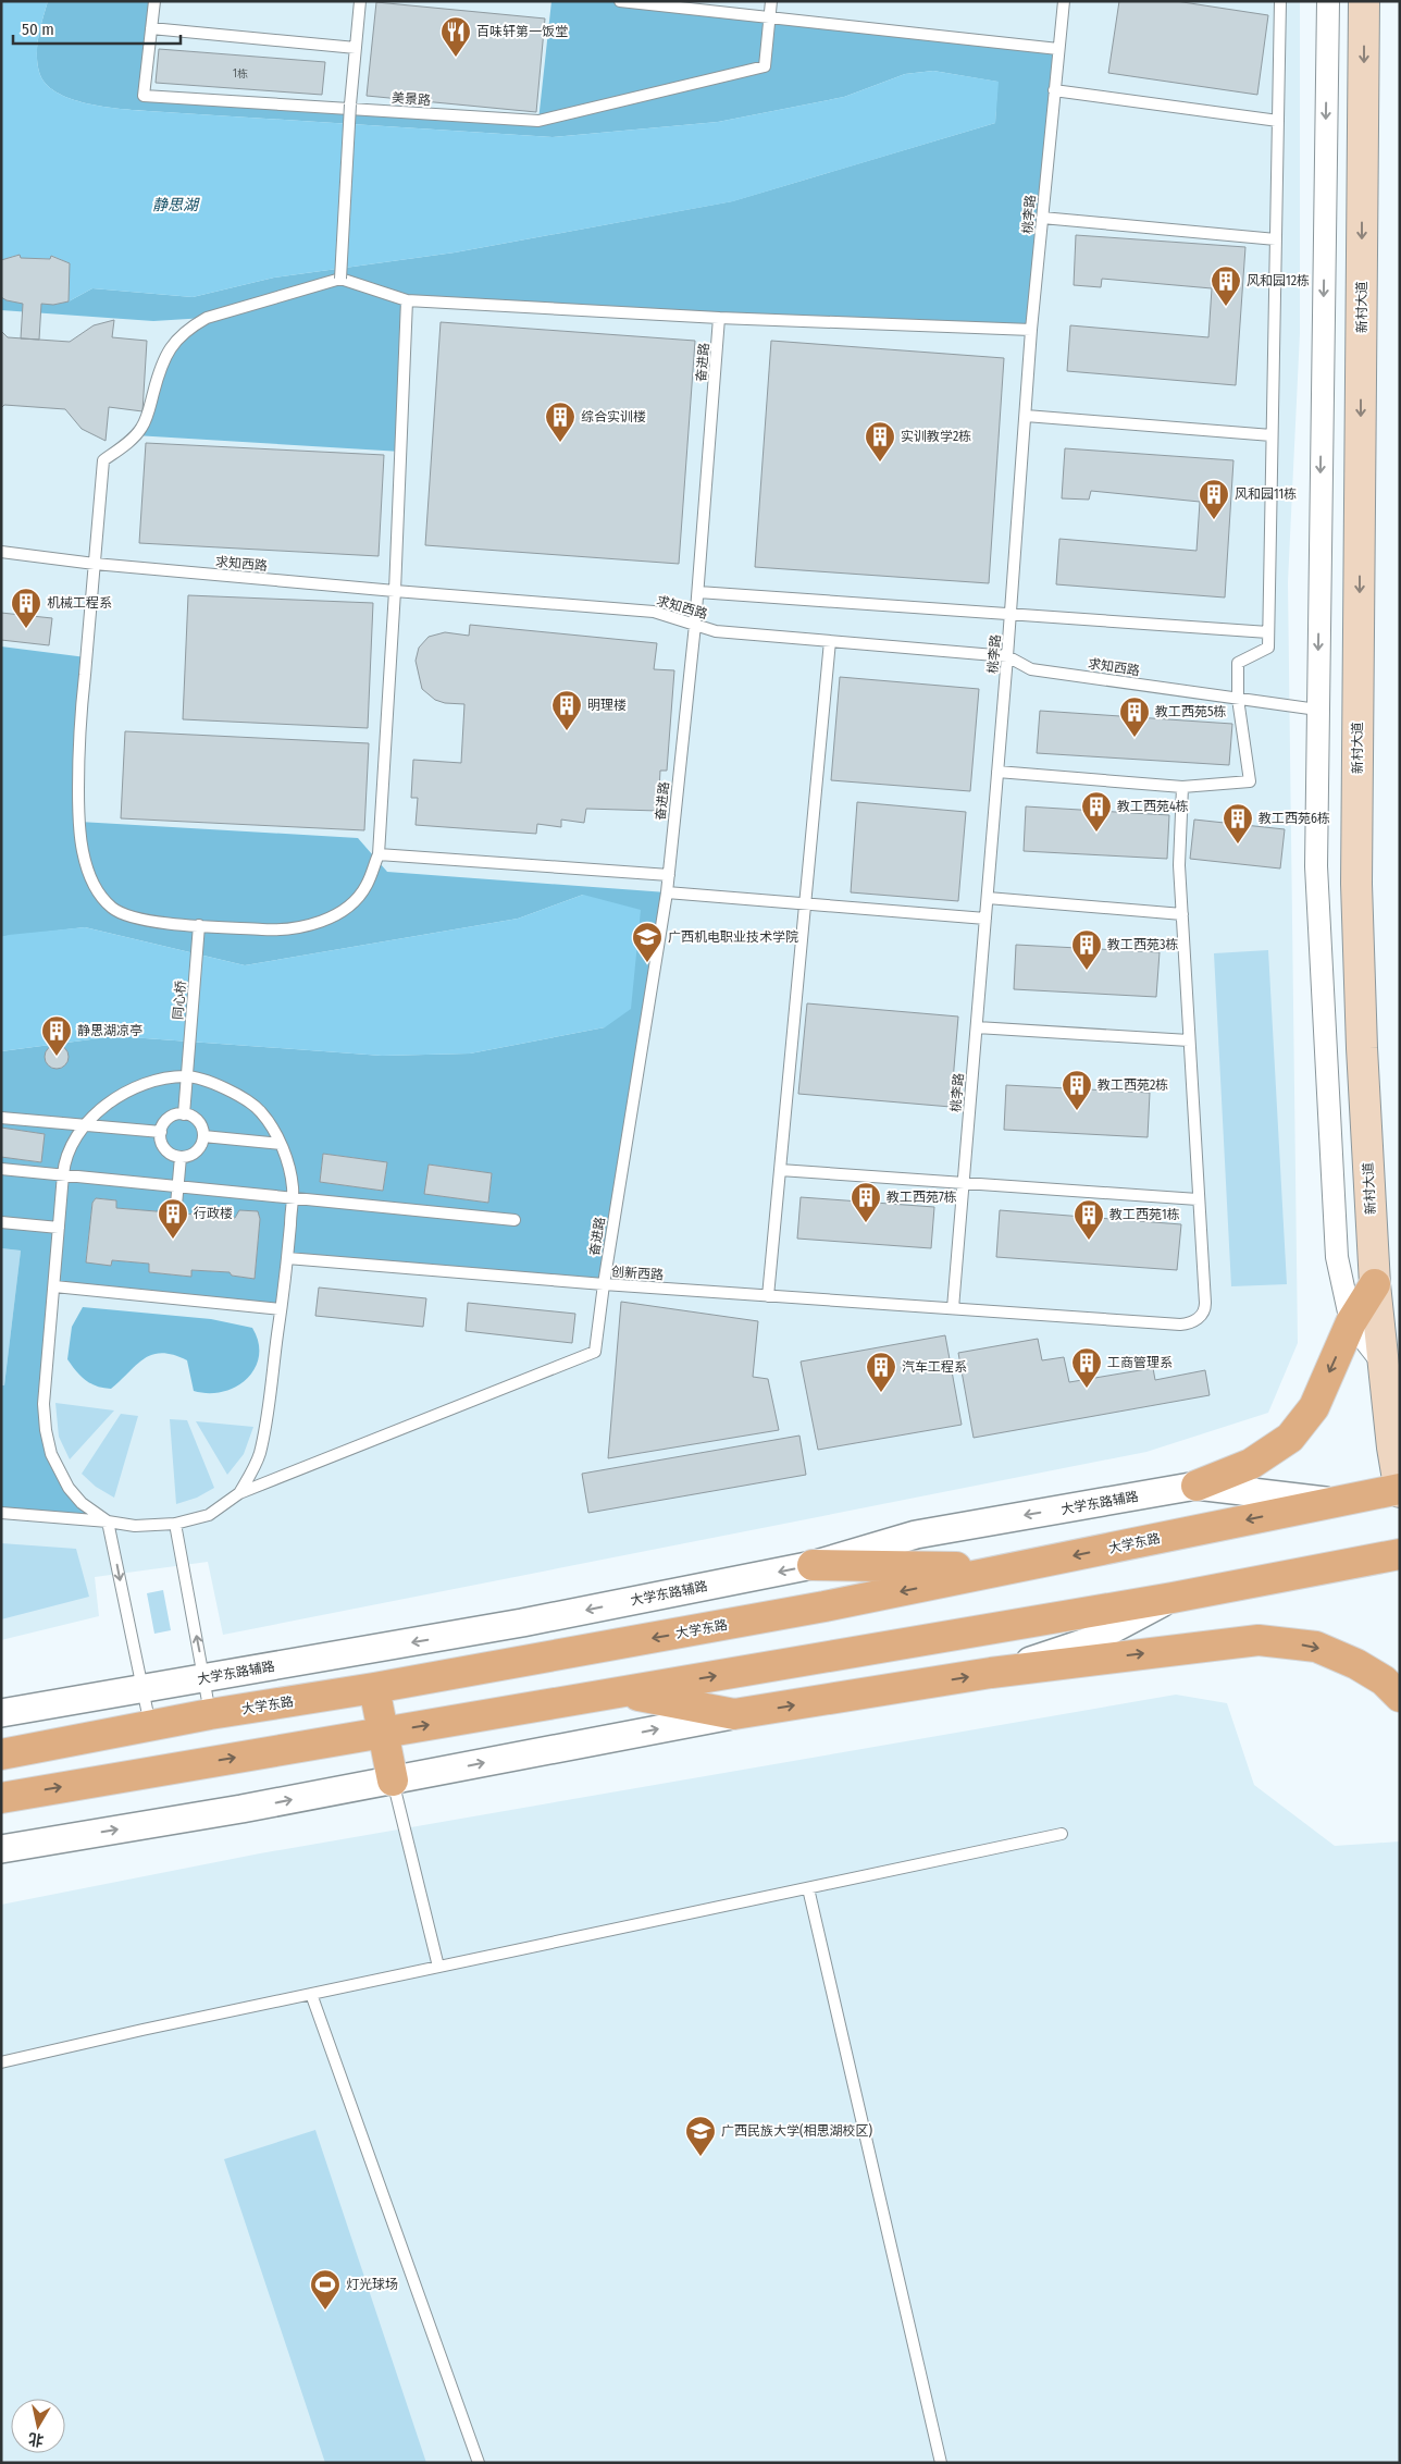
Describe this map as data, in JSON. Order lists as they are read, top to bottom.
{
  "streets": {
    "main road": ["新村大道", "大学东路"],
    "street": ["大学东路辅路"],
    "lane": [
      "美景路",
      "桃李路",
      "奋进路",
      "求知西路",
      "同心桥",
      "创新西路"
    ]
  },
  "crossings": [
    ["桃李路", "求知西路"],
    ["桃李路", "创新西路"],
    ["新村大道", "大学东路"],
    ["奋进路", "求知西路"],
    ["奋进路", "创新西路"],
    ["大学东路辅路", "大学东路"]
  ],
  "one_way": ["新村大道"],
  "water": ["静思湖"],
  "places": {
    "restaurant": ["百味轩第一饭堂"],
    "building": [
      "风和园12栋",
      "综合实训楼",
      "实训教学2栋",
      "风和园11栋",
      "机械工程系",
      "明理楼",
      "教工西苑5栋",
      "教工西苑4栋",
      "教工西苑6栋",
      "教工西苑3栋",
      "静思湖凉亭",
      "教工西苑2栋",
      "教工西苑7栋",
      "行政楼",
      "教工西苑1栋",
      "工商管理系",
      "汽车工程系"
    ],
    "school or university": ["广西机电职业技术学院", "广西民族大学(相思湖校区)"],
    "sports": ["灯光球场"]
  },
  "house_numbers": ["1栋"],
  "scale_bar": "50 m",
  "north": "bottom"
}
